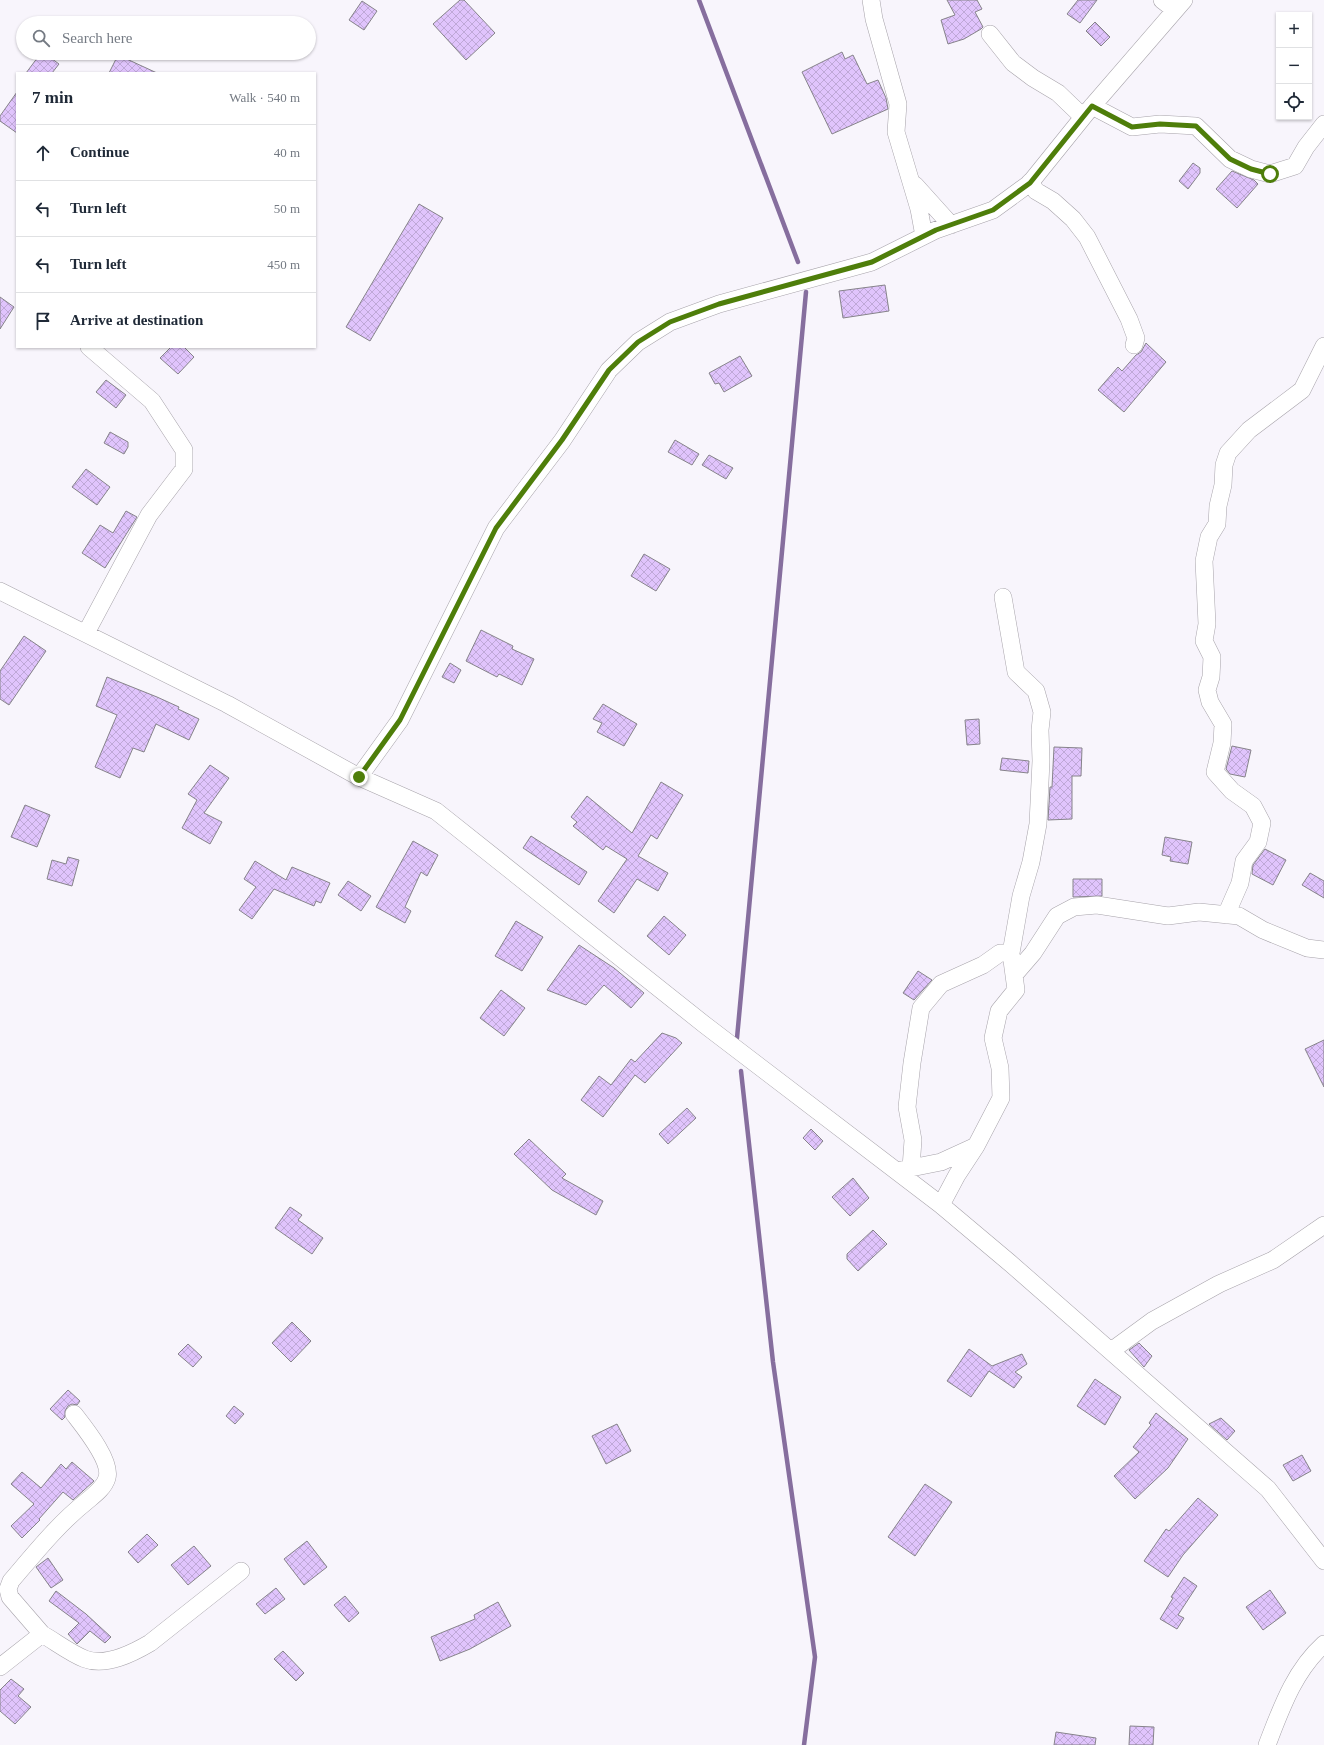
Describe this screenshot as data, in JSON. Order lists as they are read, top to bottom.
{
  "page": {
    "map_buttons": ["+", "−"],
    "search": "Search here",
    "heading": ["7 min", "Walk · 540 m"],
    "list": [
      ["Continue", "40 m"],
      ["Turn left", "50 m"],
      ["Turn left", "450 m"],
      "Arrive at destination"
    ]
  }
}
